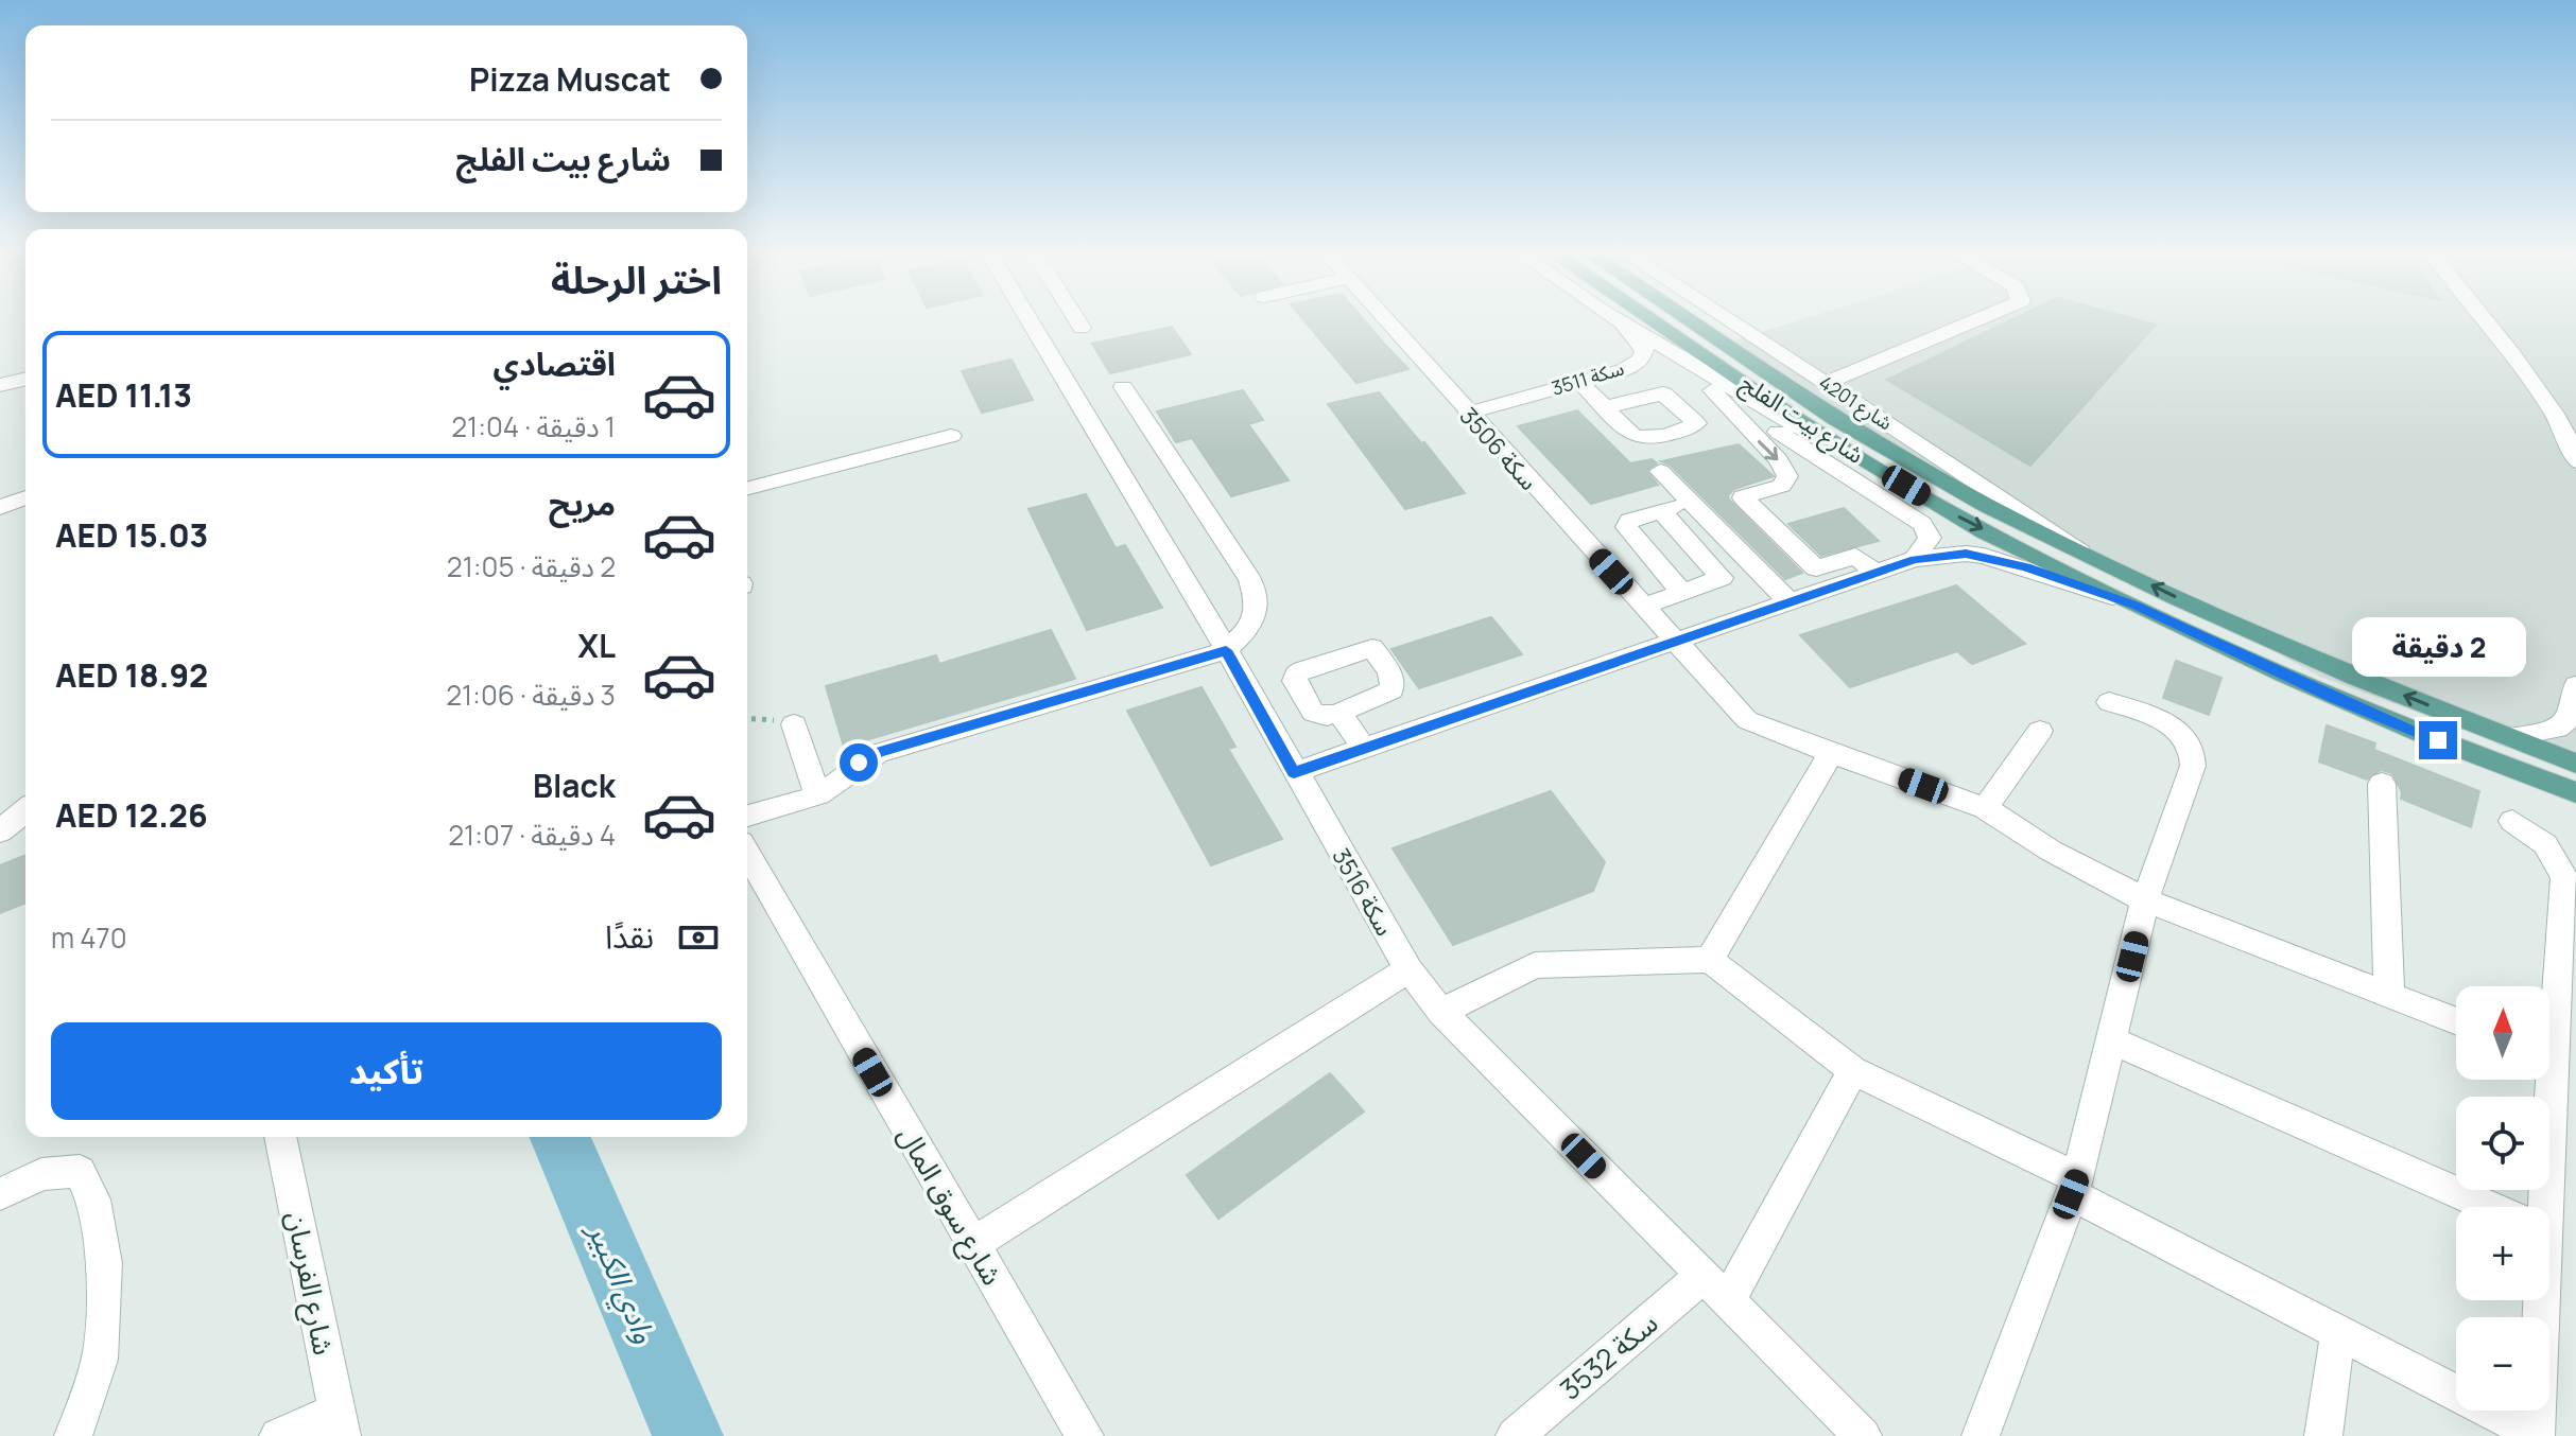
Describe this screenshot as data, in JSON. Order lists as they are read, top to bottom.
{
  "streets": {
    "main road": ["شارع بيت الفلج"],
    "street": [
      "سكة 3511",
      "شارع 4201",
      "سكة 3506",
      "سكة 3516",
      "شارع سوق المال",
      "شارع الفرسان",
      "سكة 3532"
    ]
  },
  "crossings": [
    ["سكة 3511", "سكة 3506"],
    ["شارع 4201", "شارع بيت الفلج"],
    ["سكة 3516", "سكة 3532"]
  ],
  "water": ["وادي الكبير"],
  "north": "top",
  "page": {
    "banner": ["Pizza Muscat", "شارع بيت الفلج"],
    "heading": "اختر الرحلة",
    "list": [
      {
        "name": "اقتصادي",
        "note": "1 دقيقة · 21:04",
        "value": "AED 11.13"
      },
      {
        "name": "مريح",
        "note": "2 دقيقة · 21:05",
        "value": "AED 15.03"
      },
      {
        "name": "XL",
        "note": "3 دقيقة · 21:06",
        "value": "AED 18.92"
      },
      {
        "name": "Black",
        "note": "4 دقيقة · 21:07",
        "value": "AED 12.26"
      }
    ],
    "bubble": "2 دقيقة",
    "pay": ["نقدًا", "470 m"],
    "map_buttons": ["+", "−"],
    "buttons": "تأكيد"
  }
}
